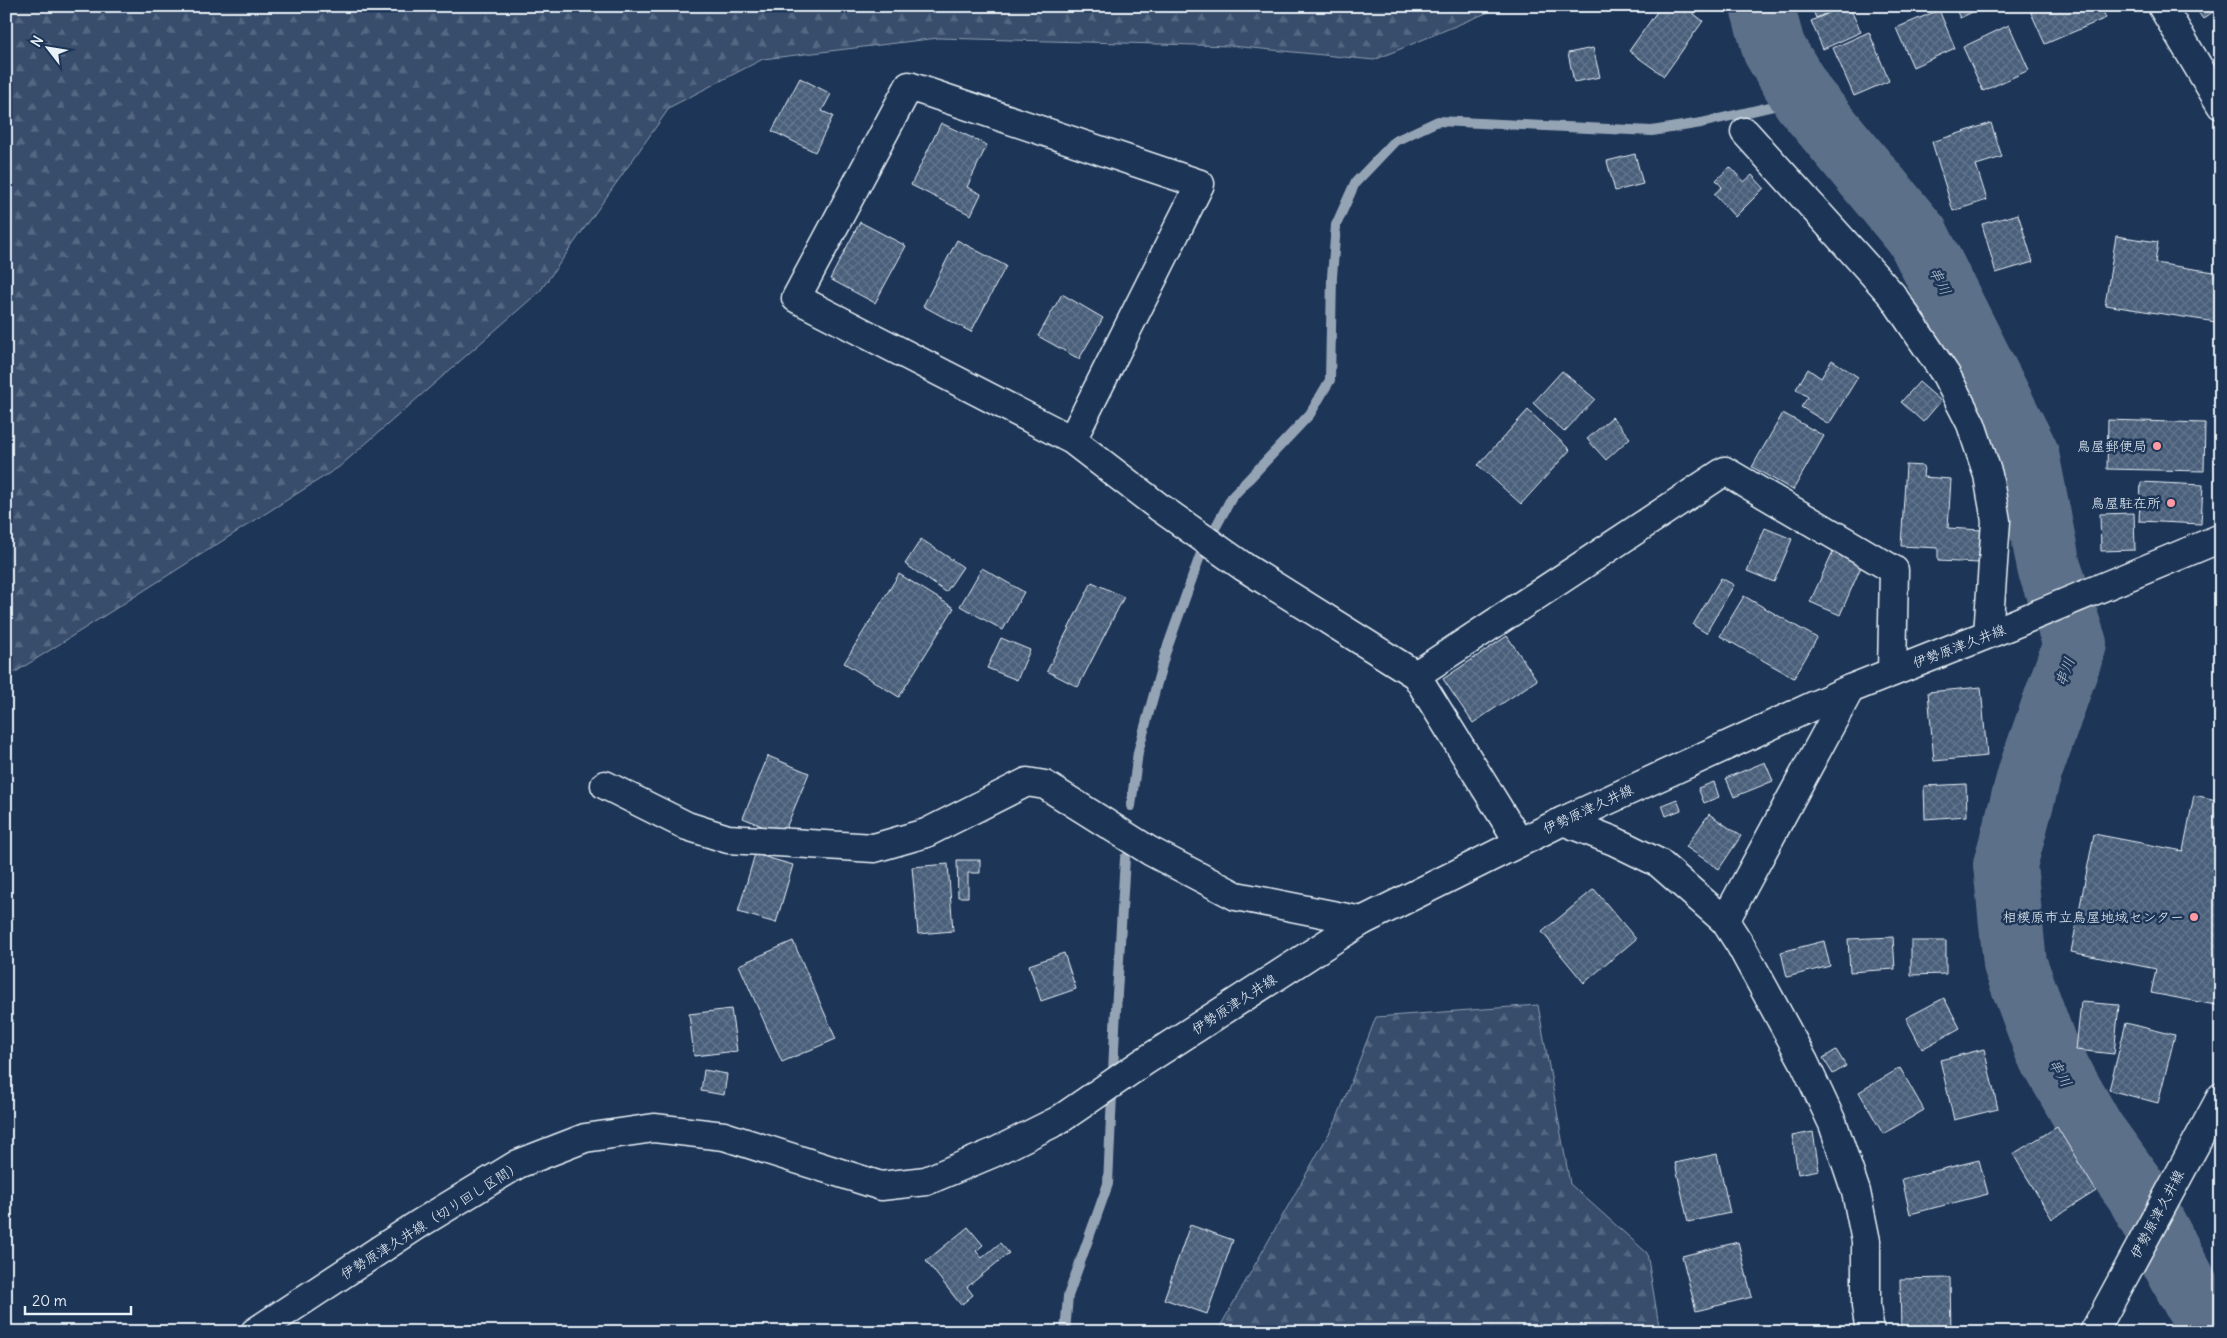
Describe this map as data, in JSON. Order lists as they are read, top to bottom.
{
  "streets": {
    "street": ["伊勢原津久井線", "伊勢原津久井線（切り回し区間）"]
  },
  "crossings": [
    ["伊勢原津久井線", "伊勢原津久井線（切り回し区間）"]
  ],
  "water": ["串川"],
  "places": ["鳥屋郵便局", "鳥屋駐在所", "相模原市立鳥屋地域センター"],
  "scale_bar": "20 m",
  "north": "top left"
}
